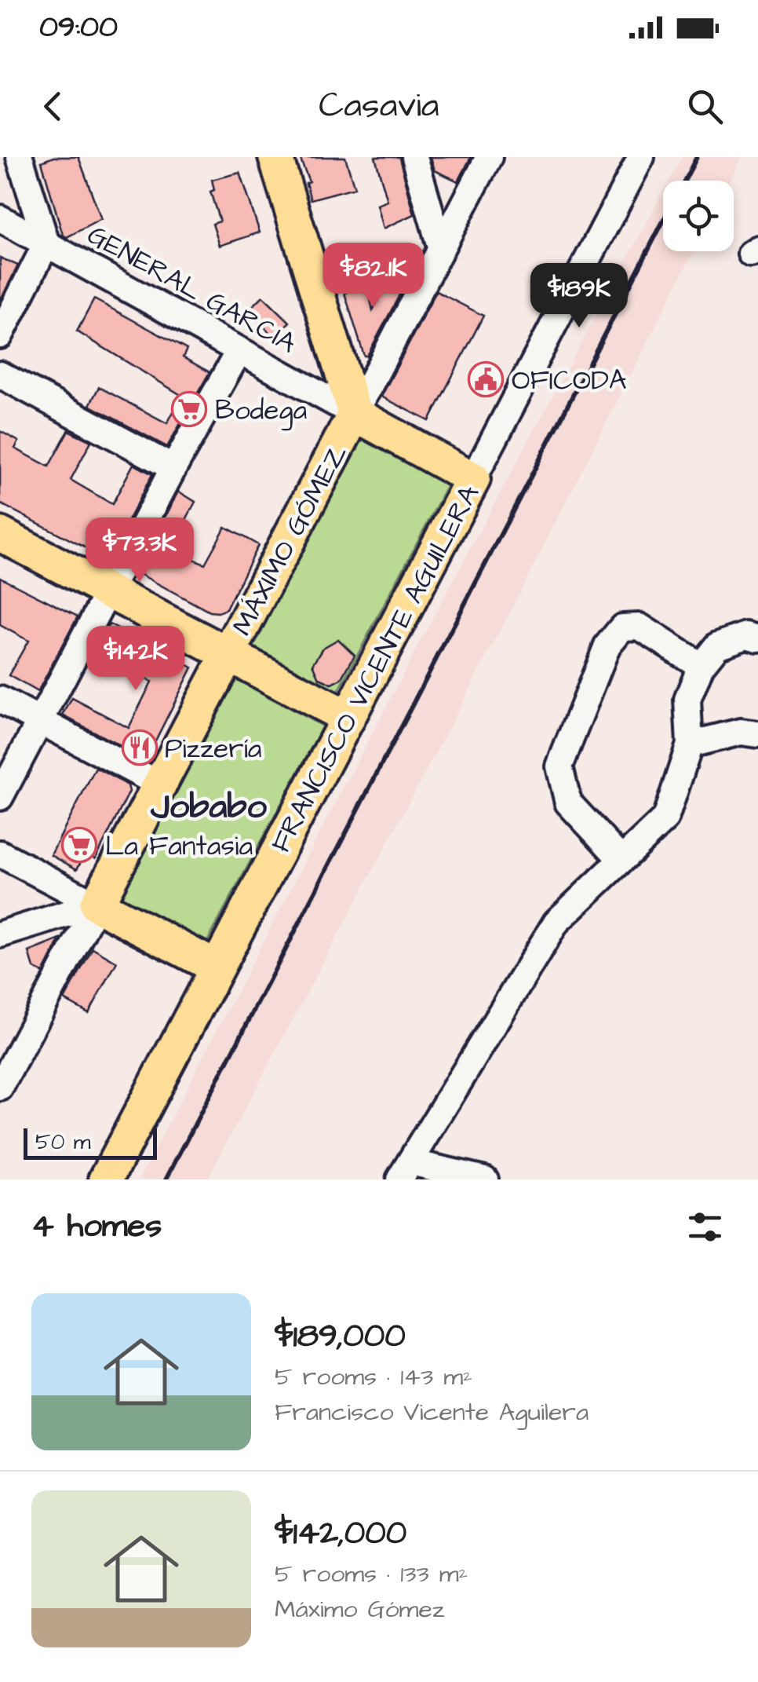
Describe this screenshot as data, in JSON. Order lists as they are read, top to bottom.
{
  "streets": {
    "main road": ["MÁXIMO GÓMEZ", "FRANCISCO VICENTE AGUILERA"],
    "street": ["GENERAL GARCIA"]
  },
  "crossings": [
    ["GENERAL GARCIA", "MÁXIMO GÓMEZ"]
  ],
  "districts": ["Jobabo"],
  "places": {
    "public building": ["OFICODA"],
    "supermarket": ["Bodega", "La Fantasia"],
    "restaurant": ["Pizzería"]
  },
  "scale_bar": "50 m",
  "page": {
    "status": "09:00",
    "header": "Casavia",
    "price": [
      "$82.1K",
      "$189K",
      "$73.3K",
      "$142K"
    ],
    "scale": "50 m",
    "heading": "4 homes",
    "list": [
      {
        "name": "$189,000",
        "note": "5 rooms · 143 m² · Francisco Vicente Aguilera"
      },
      {
        "name": "$142,000",
        "note": "5 rooms · 133 m² · Máximo Gómez"
      }
    ]
  }
}
